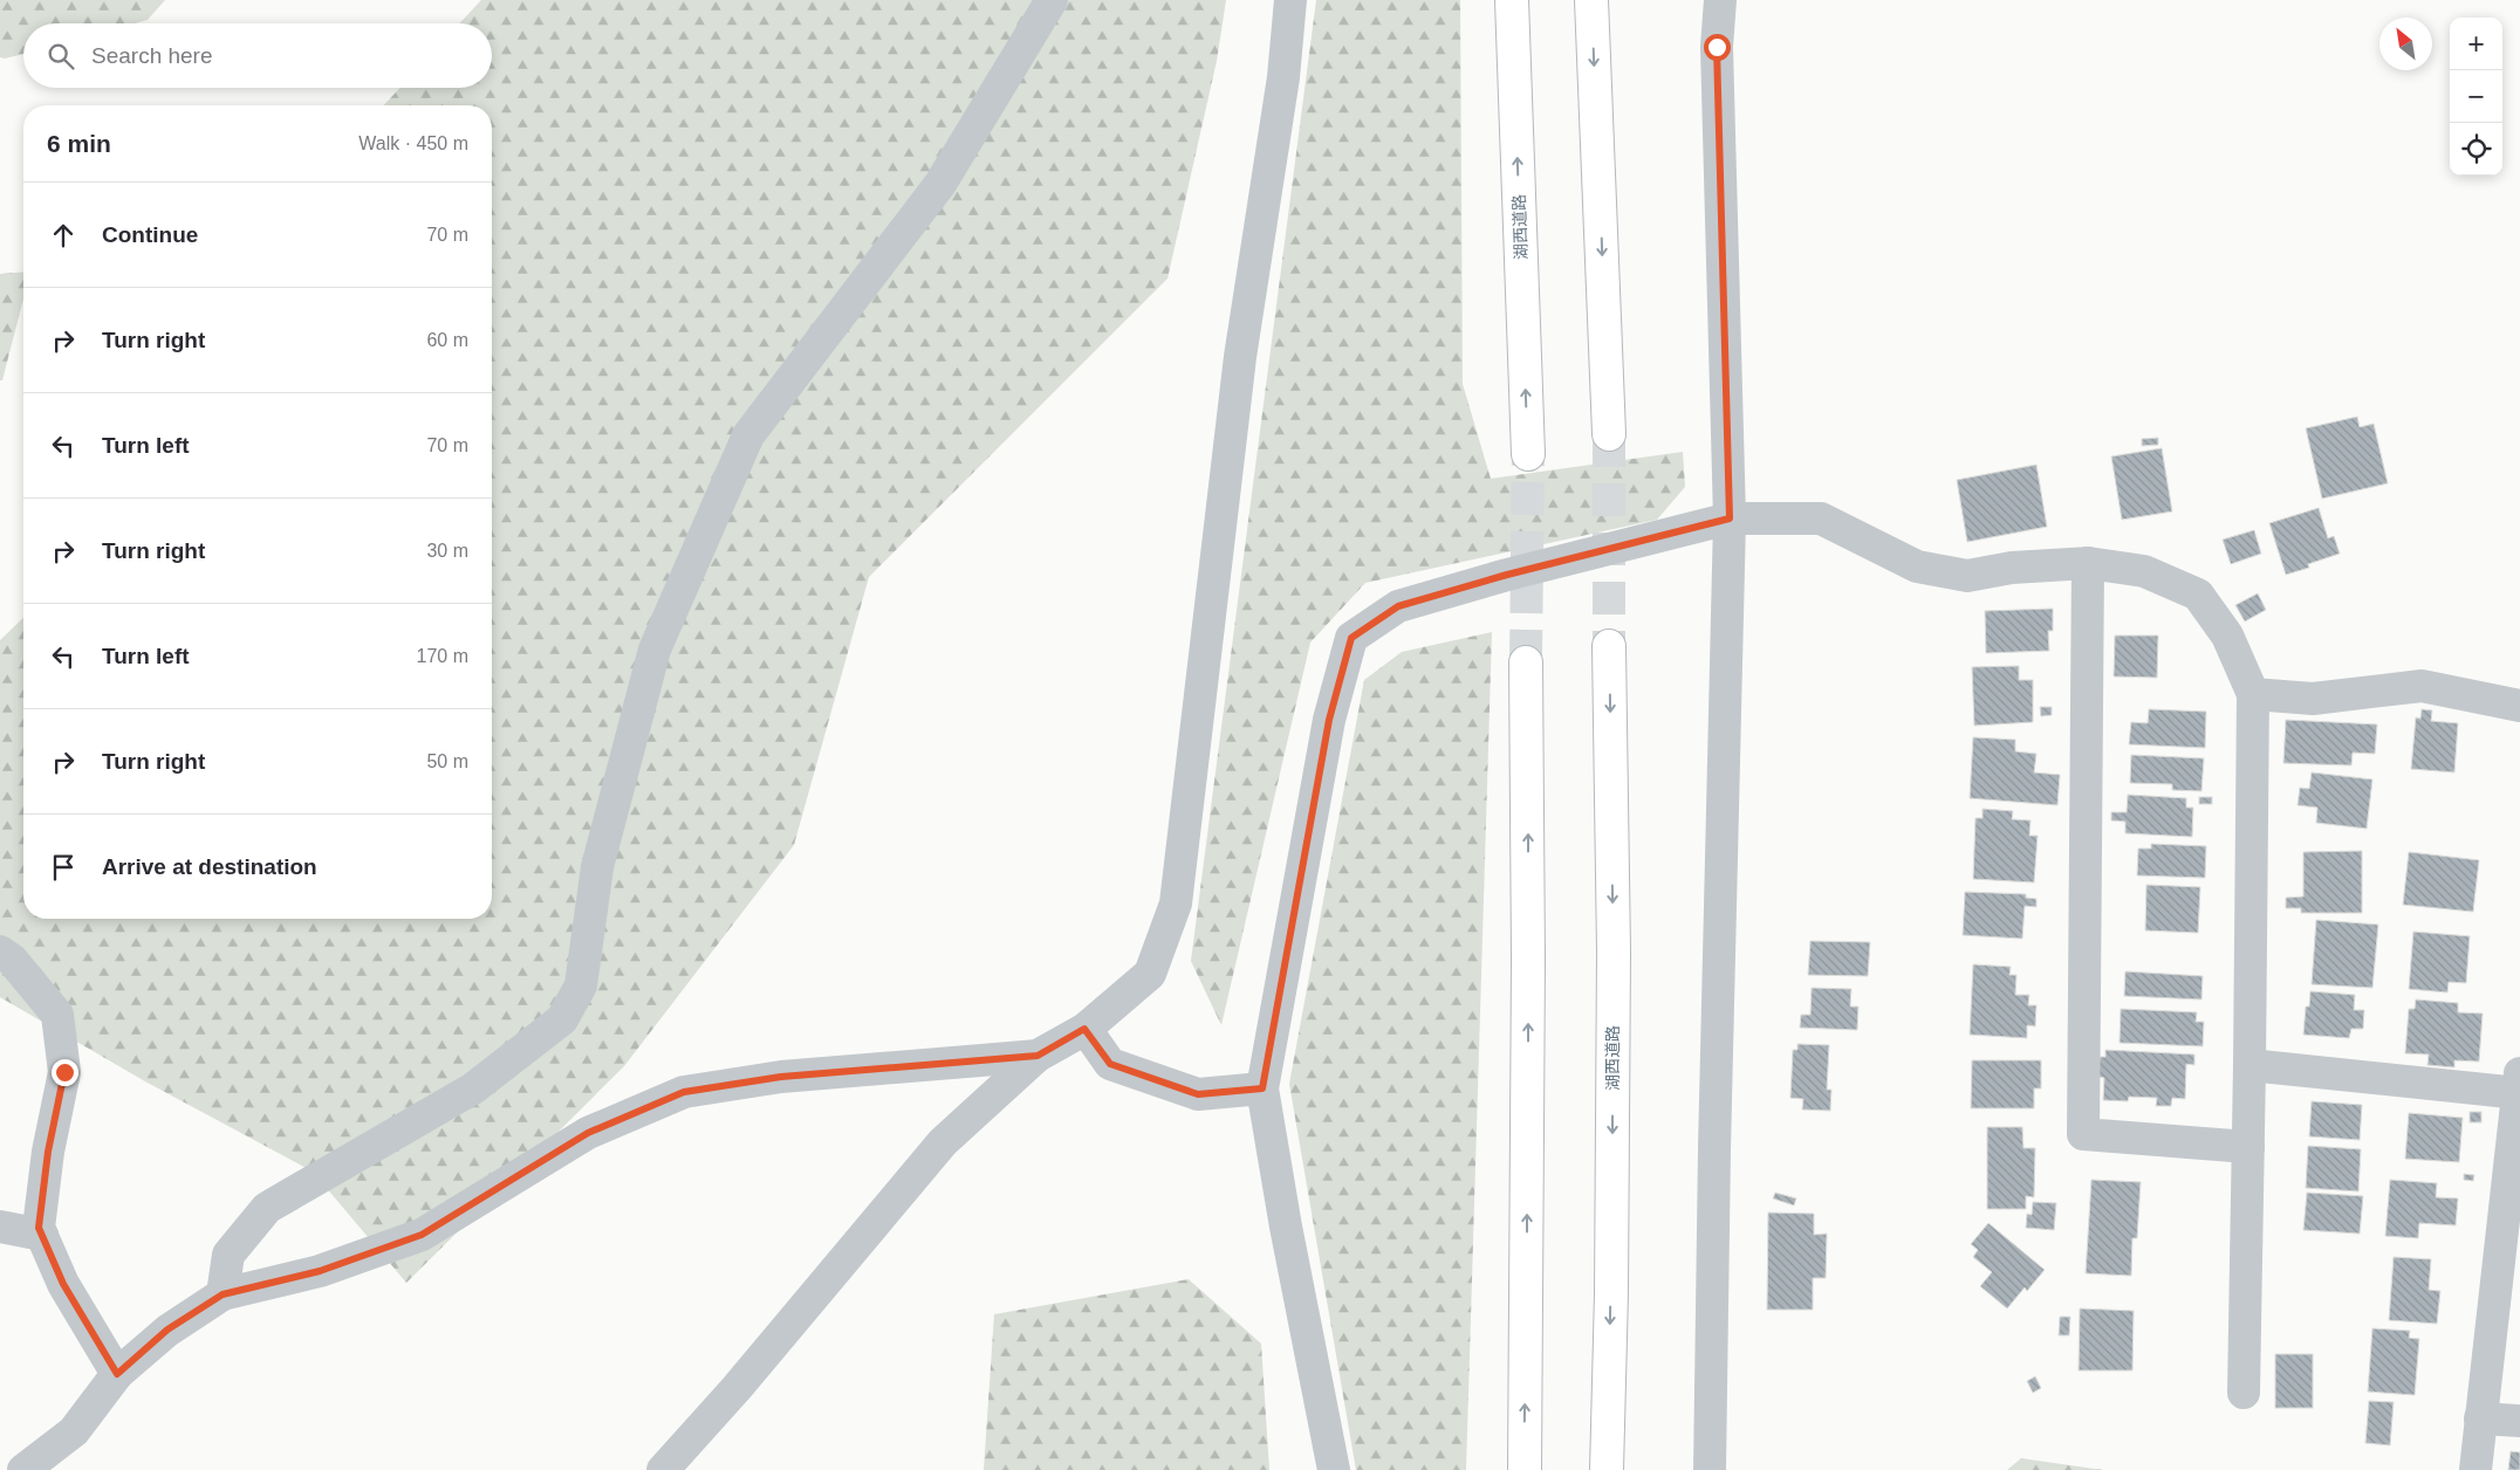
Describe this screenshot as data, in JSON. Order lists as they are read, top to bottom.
{
  "streets": {
    "highway": ["湖西道路"]
  },
  "north": "top left",
  "page": {
    "map_buttons": ["+", "−"],
    "search": "Search here",
    "heading": ["6 min", "Walk · 450 m"],
    "list": [
      ["Continue", "70 m"],
      ["Turn right", "60 m"],
      ["Turn left", "70 m"],
      ["Turn right", "30 m"],
      ["Turn left", "170 m"],
      ["Turn right", "50 m"],
      "Arrive at destination"
    ]
  }
}
